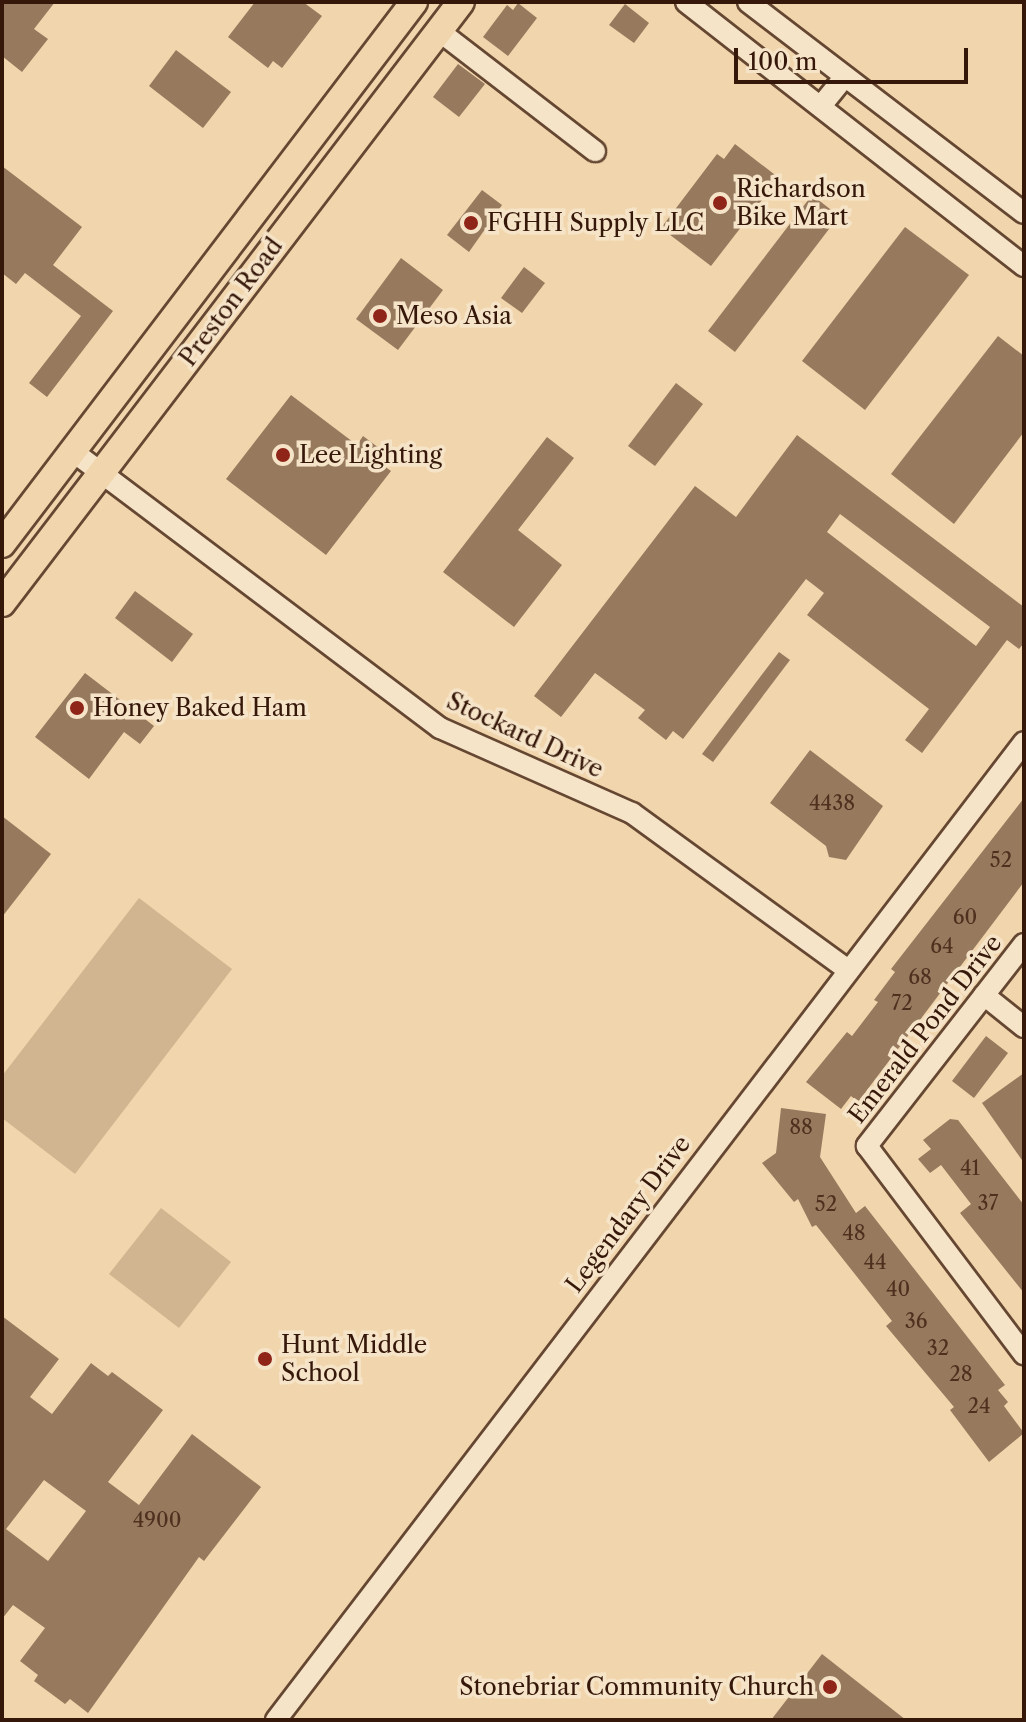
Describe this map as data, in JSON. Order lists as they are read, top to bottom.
{
  "streets": {
    "main road": ["Preston Road"],
    "street": ["Stockard Drive", "Emerald Pond Drive", "Legendary Drive"]
  },
  "crossings": [
    ["Preston Road", "Stockard Drive"],
    ["Stockard Drive", "Legendary Drive"]
  ],
  "places": [
    "Richardson Bike Mart",
    "FGHH Supply LLC",
    "Meso Asia",
    "Lee Lighting",
    "Honey Baked Ham",
    "Hunt Middle School",
    "Stonebriar Community Church"
  ],
  "house_numbers": [
    "4438",
    "52",
    "60",
    "64",
    "68",
    "72",
    "88",
    "41",
    "37",
    "52",
    "48",
    "44",
    "40",
    "36",
    "32",
    "28",
    "24",
    "4900"
  ],
  "scale_bar": "100 m"
}
